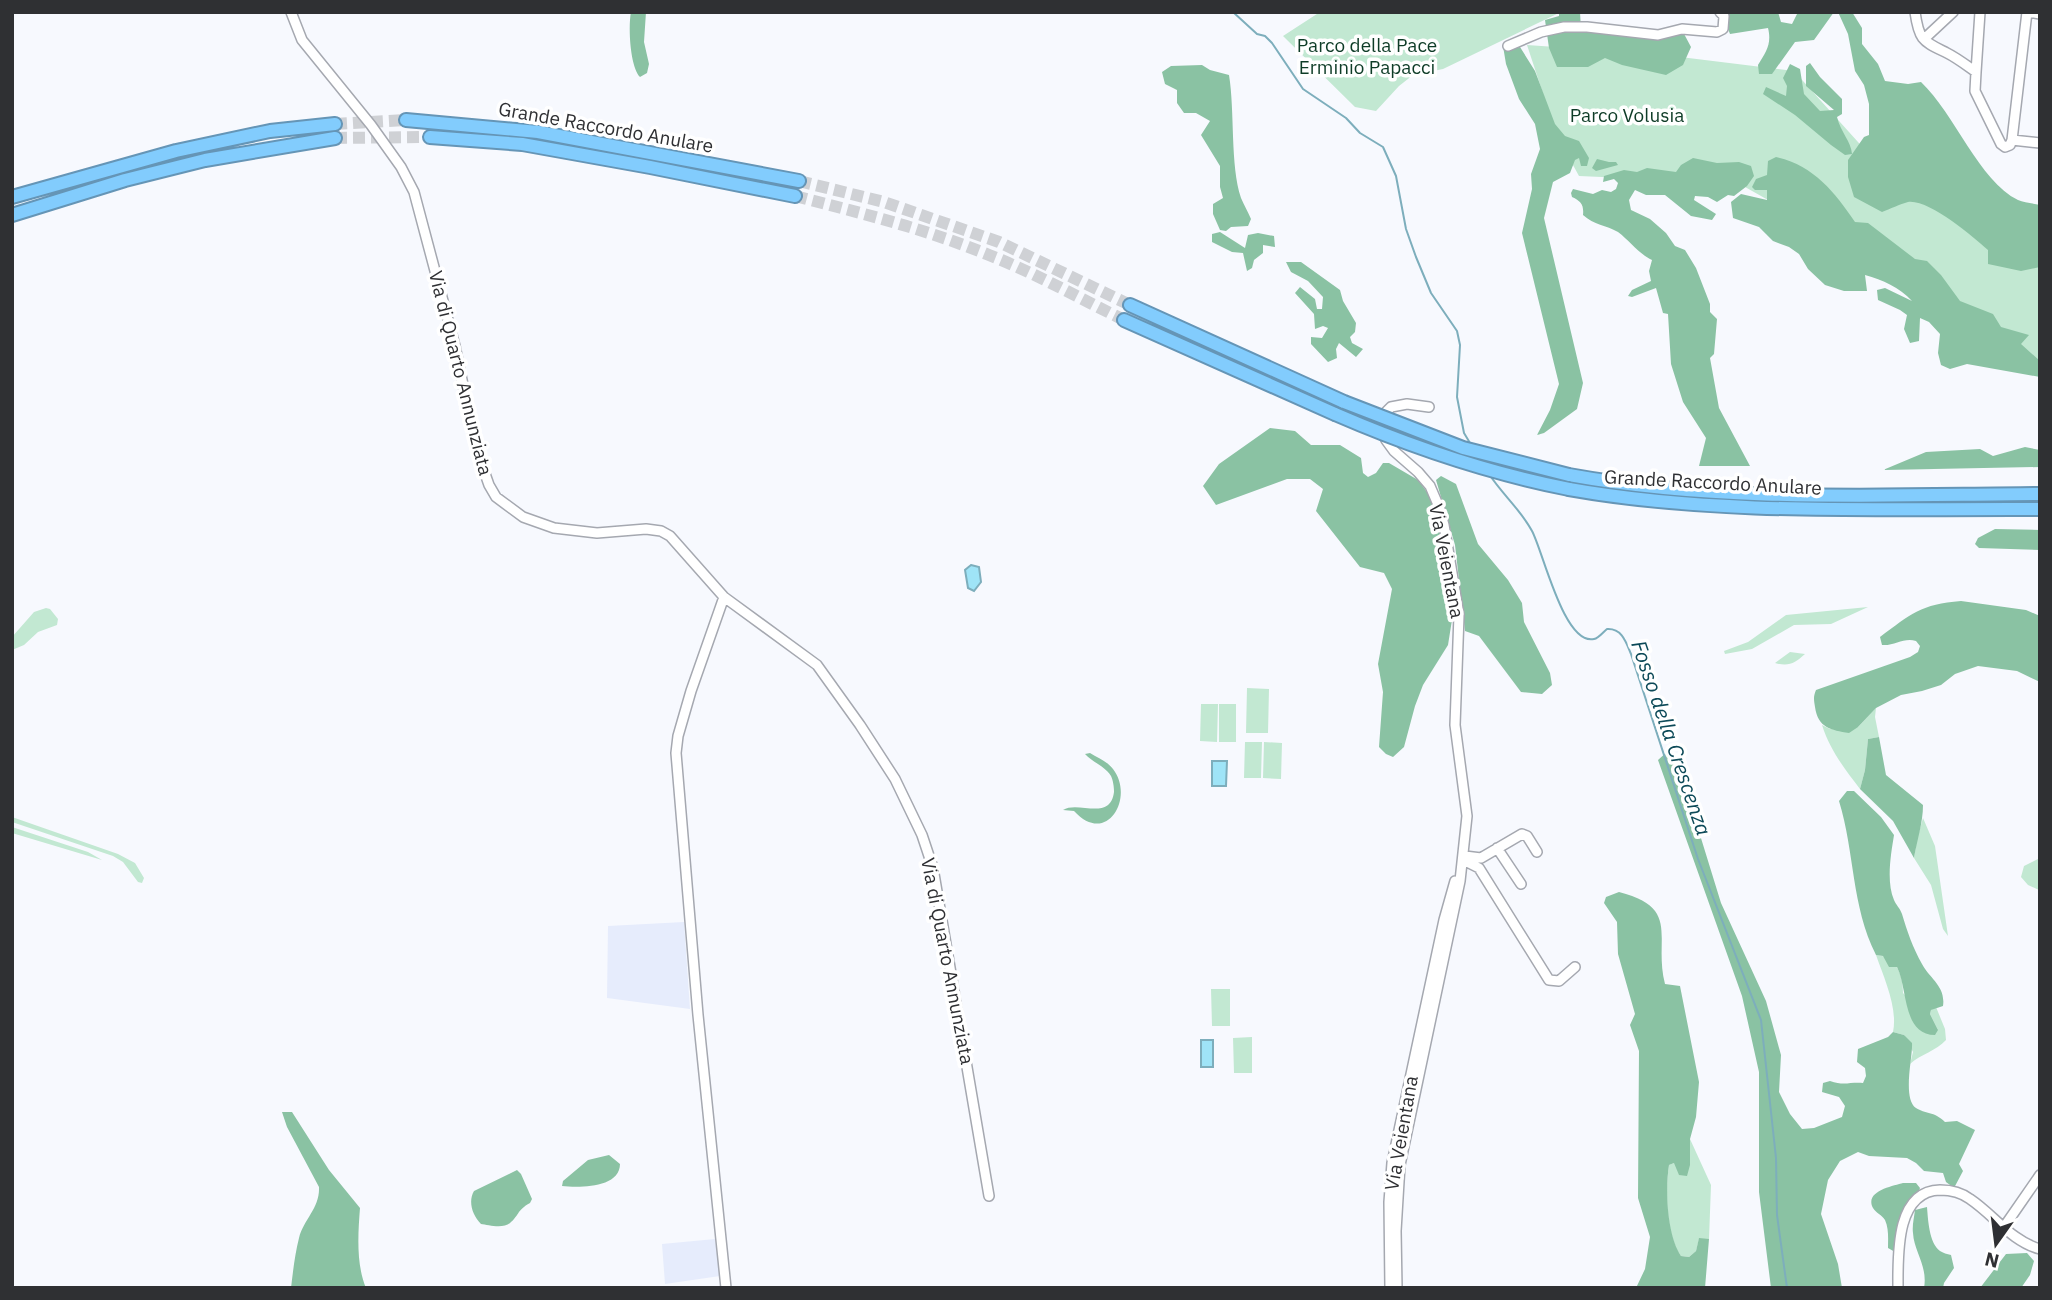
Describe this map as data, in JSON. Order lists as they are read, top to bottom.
{
  "streets": {
    "highway": ["Grande Raccordo Anulare"],
    "street": ["Via di Quarto Annunziata", "Via Veientana"]
  },
  "water": ["Fosso della Crescenza"],
  "parks": ["Parco della Pace Erminio Papacci", "Parco Volusia"],
  "north": "bottom"
}
